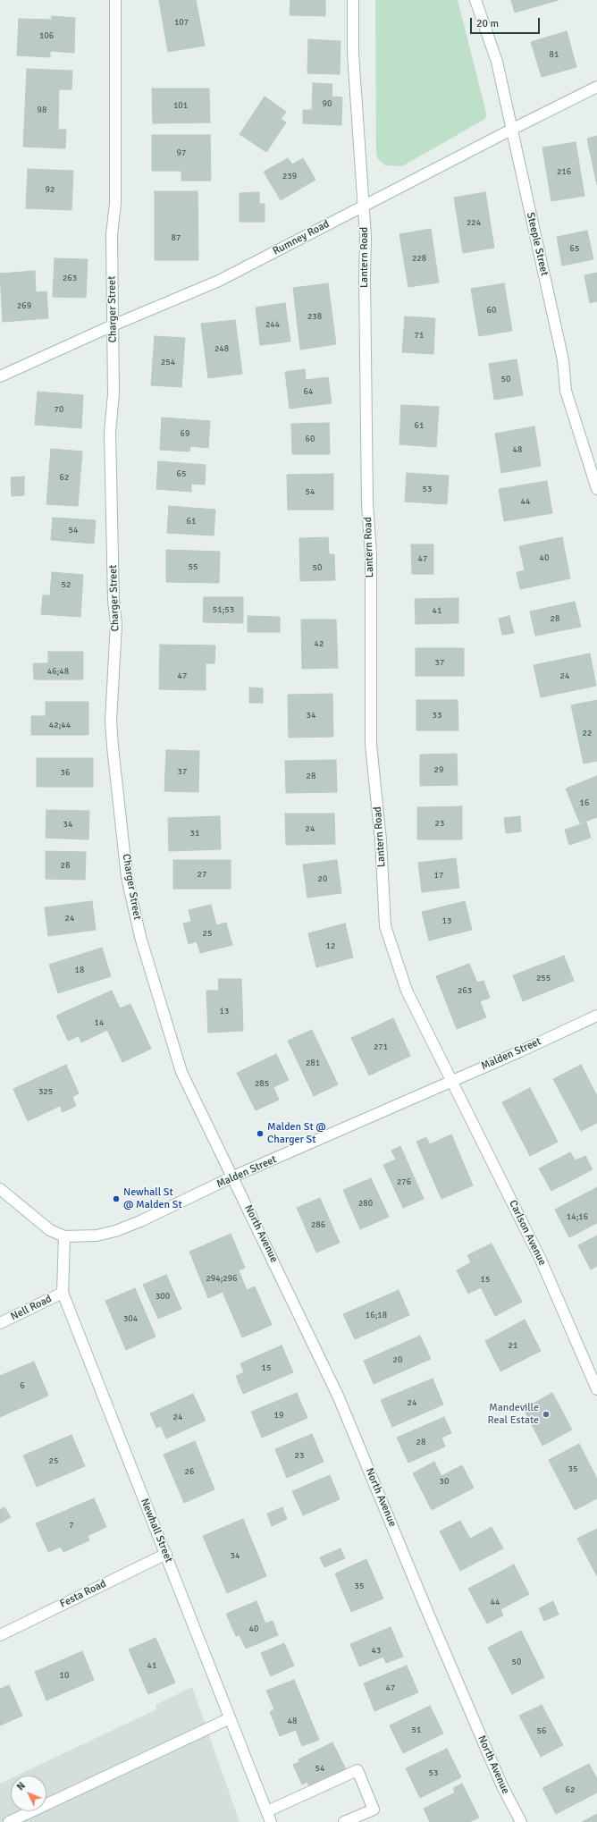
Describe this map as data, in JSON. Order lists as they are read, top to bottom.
{
  "streets": {
    "street": [
      "Rumney Road",
      "Steeple Street",
      "Lantern Road",
      "Charger Street",
      "Malden Street",
      "Carlson Avenue",
      "North Avenue",
      "Nell Road",
      "Newhall Street",
      "Festa Road"
    ]
  },
  "crossings": [
    ["Rumney Road", "Steeple Street"],
    ["Rumney Road", "Lantern Road"],
    ["Rumney Road", "Charger Street"],
    ["Lantern Road", "Malden Street"],
    ["Lantern Road", "Carlson Avenue"],
    ["Charger Street", "Malden Street"],
    ["Charger Street", "North Avenue"],
    ["Malden Street", "Carlson Avenue"],
    ["Malden Street", "North Avenue"],
    ["Malden Street", "Newhall Street"],
    ["Nell Road", "Newhall Street"],
    ["Newhall Street", "Festa Road"]
  ],
  "places": ["Malden St @ Charger St", "Newhall St @ Malden St", "Mandeville Real Estate"],
  "house_numbers": [
    "107",
    "106",
    "81",
    "90",
    "101",
    "98",
    "97",
    "216",
    "239",
    "92",
    "224",
    "87",
    "65",
    "228",
    "263",
    "269",
    "60",
    "238",
    "244",
    "71",
    "248",
    "254",
    "50",
    "64",
    "70",
    "61",
    "69",
    "60",
    "48",
    "65",
    "62",
    "53",
    "54",
    "44",
    "61",
    "54",
    "40",
    "47",
    "55",
    "50",
    "52",
    "51;53",
    "41",
    "28",
    "42",
    "37",
    "46;48",
    "47",
    "24",
    "34",
    "33",
    "42;44",
    "22",
    "29",
    "37",
    "36",
    "28",
    "16",
    "23",
    "34",
    "24",
    "31",
    "28",
    "27",
    "17",
    "20",
    "24",
    "13",
    "25",
    "12",
    "18",
    "255",
    "263",
    "13",
    "14",
    "271",
    "281",
    "285",
    "325",
    "276",
    "280",
    "14;16",
    "286",
    "294;296",
    "15",
    "300",
    "16;18",
    "304",
    "21",
    "20",
    "15",
    "6",
    "24",
    "19",
    "24",
    "28",
    "23",
    "25",
    "35",
    "26",
    "30",
    "7",
    "34",
    "35",
    "44",
    "40",
    "43",
    "50",
    "41",
    "10",
    "47",
    "48",
    "51",
    "56",
    "54",
    "53",
    "62"
  ],
  "scale_bar": "20 m",
  "north": "top left"
}
